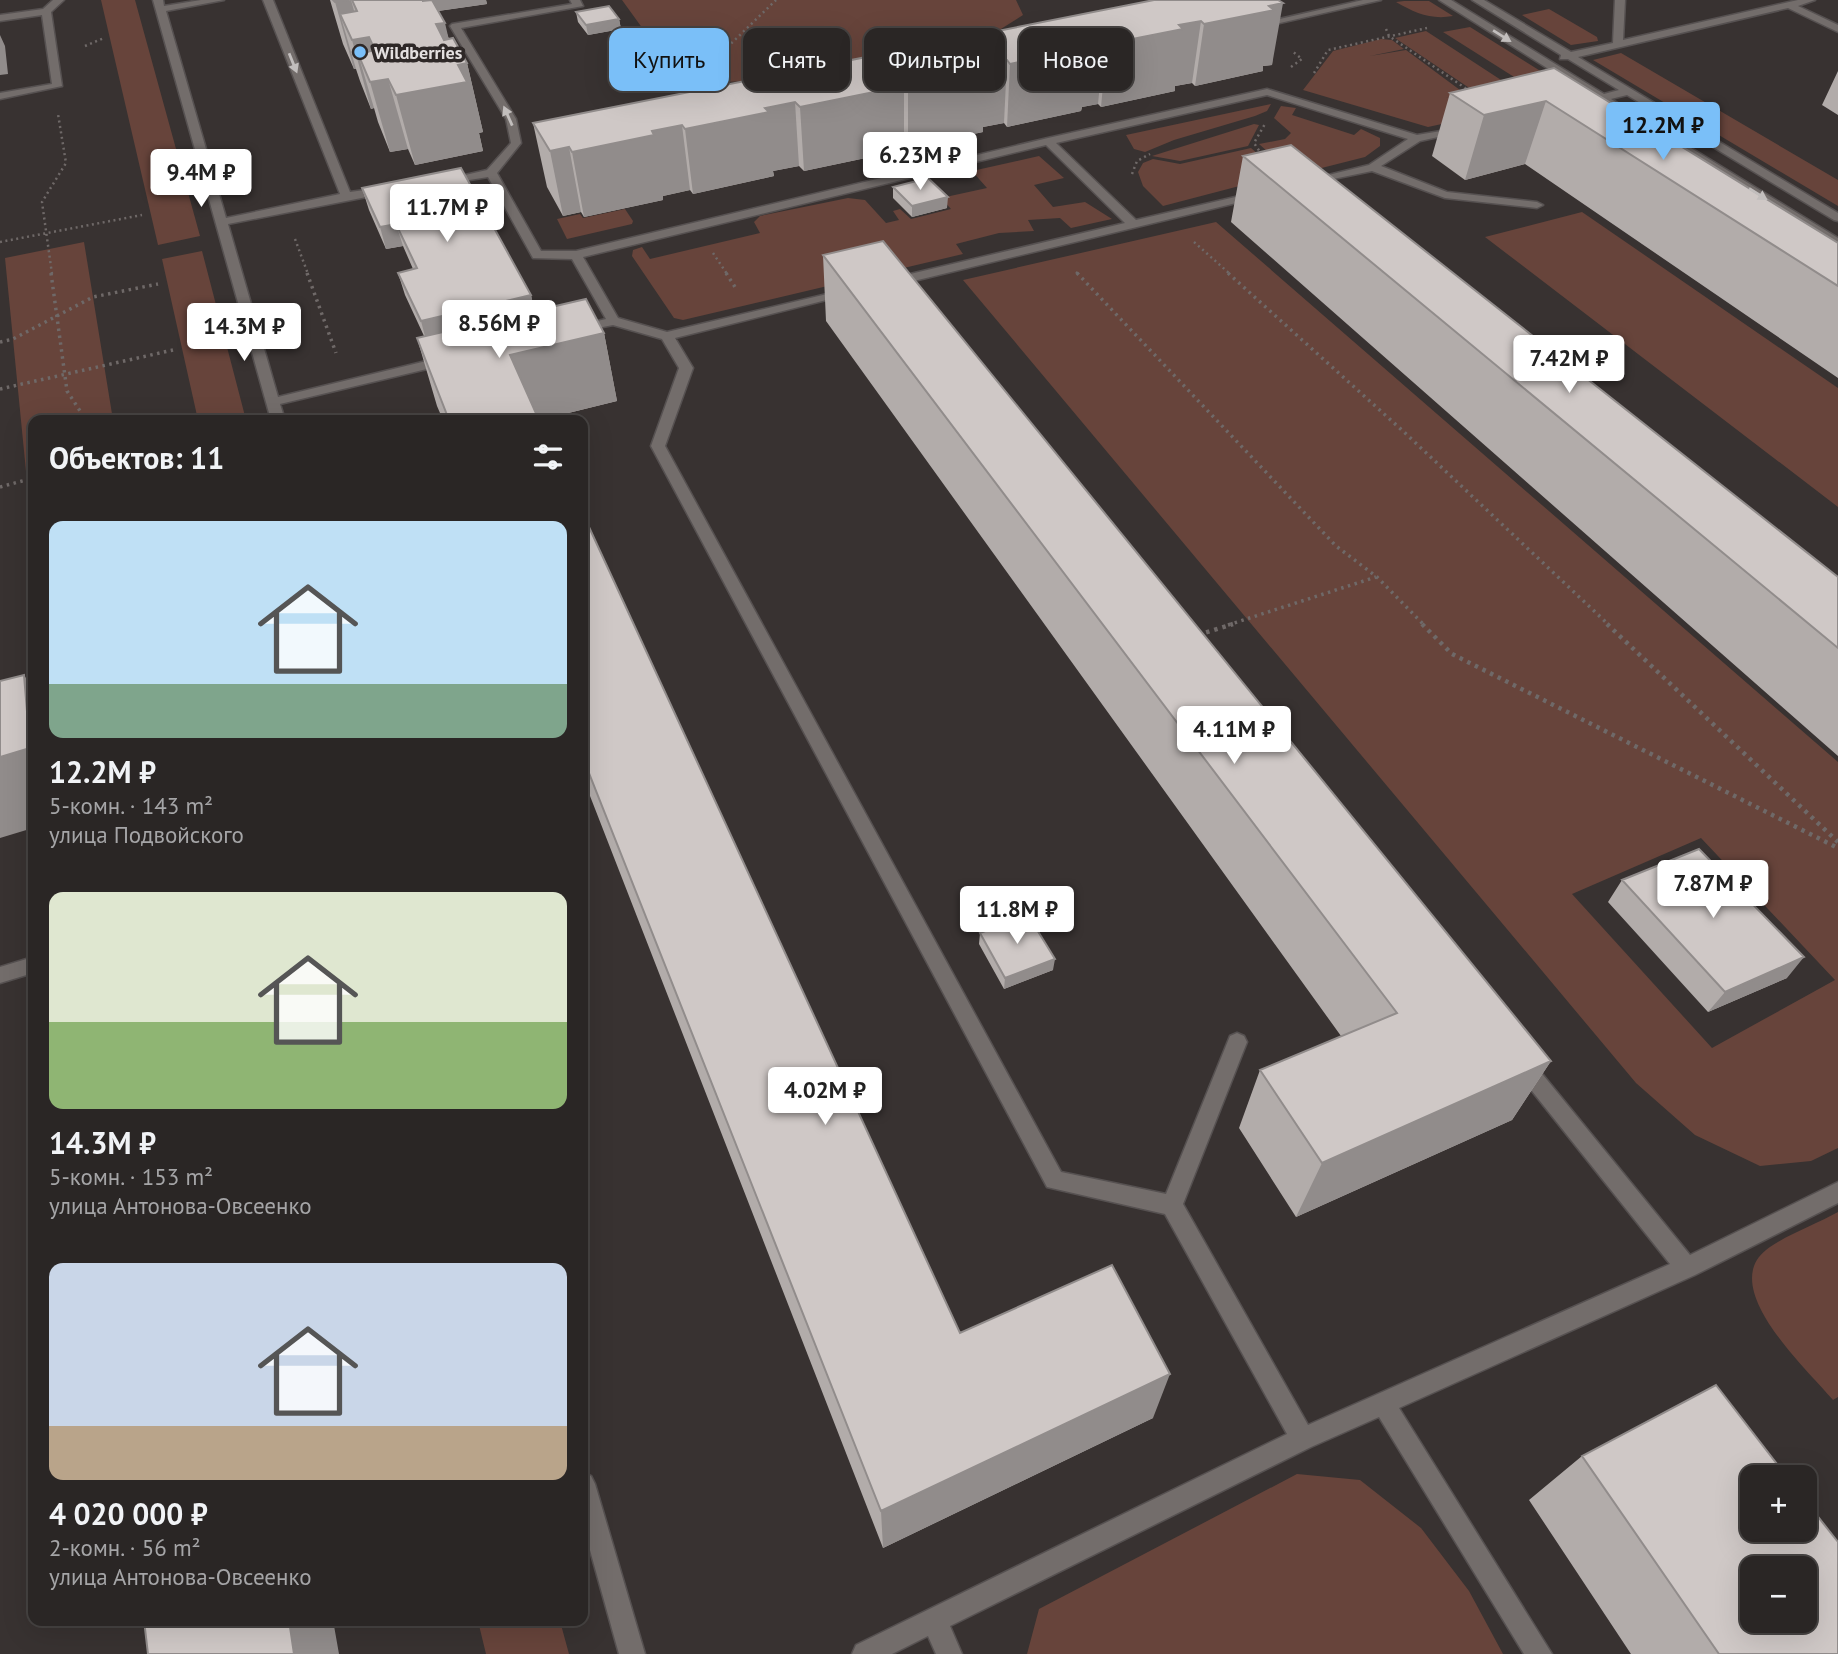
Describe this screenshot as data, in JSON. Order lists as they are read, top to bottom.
{
  "places": ["Wildberries"],
  "page": {
    "chip": [
      "Купить",
      "Снять",
      "Фильтры",
      "Новое"
    ],
    "price": [
      "12.2M ₽",
      "6.23M ₽",
      "9.4M ₽",
      "11.7M ₽",
      "8.56M ₽",
      "14.3M ₽",
      "7.42M ₽",
      "4.11M ₽",
      "7.87M ₽",
      "11.8M ₽",
      "4.02M ₽"
    ],
    "heading": "Объектов: 11",
    "list": [
      {
        "name": "12.2M ₽",
        "note": "5-комн. · 143 m² · улица Подвойского"
      },
      {
        "name": "14.3M ₽",
        "note": "5-комн. · 153 m² · улица Антонова-Овсеенко"
      },
      {
        "name": "4 020 000 ₽",
        "note": "2-комн. · 56 m² · улица Антонова-Овсеенко"
      }
    ],
    "map_buttons": ["+", "−"]
  }
}
